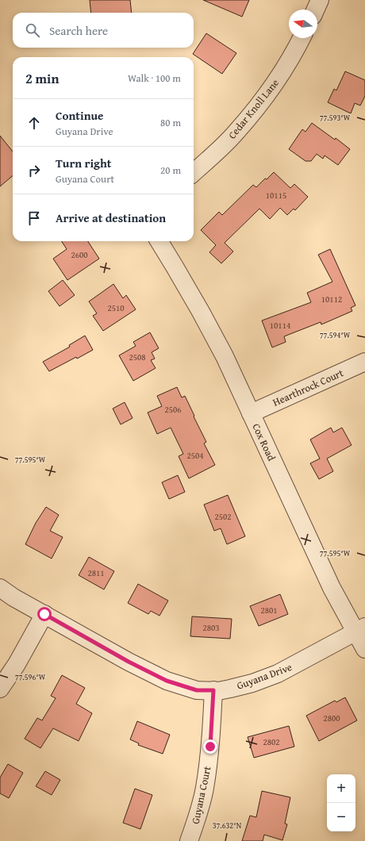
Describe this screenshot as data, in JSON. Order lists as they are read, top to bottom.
{
  "streets": {
    "street": [
      "Cedar Knoll Lane",
      "Hearthrock Court",
      "Cox Road",
      "Guyana Drive",
      "Guyana Court"
    ]
  },
  "crossings": [
    ["Hearthrock Court", "Cox Road"],
    ["Cox Road", "Guyana Drive"],
    ["Guyana Drive", "Guyana Court"]
  ],
  "house_numbers": [
    "10115",
    "2600",
    "10112",
    "2510",
    "10114",
    "2508",
    "2506",
    "2504",
    "2502",
    "2811",
    "2801",
    "2803",
    "2800",
    "2802"
  ],
  "north": "left",
  "page": {
    "search": "Search here",
    "heading": ["2 min", "Walk · 100 m"],
    "list": [
      ["Continue", "Guyana Drive", "80 m"],
      ["Turn right", "Guyana Court", "20 m"],
      "Arrive at destination"
    ],
    "map_buttons": ["+", "−"]
  },
  "coordinates": [
    "77.593°W",
    "77.594°W",
    "77.595°W",
    "77.596°W",
    "37.632°N"
  ]
}
